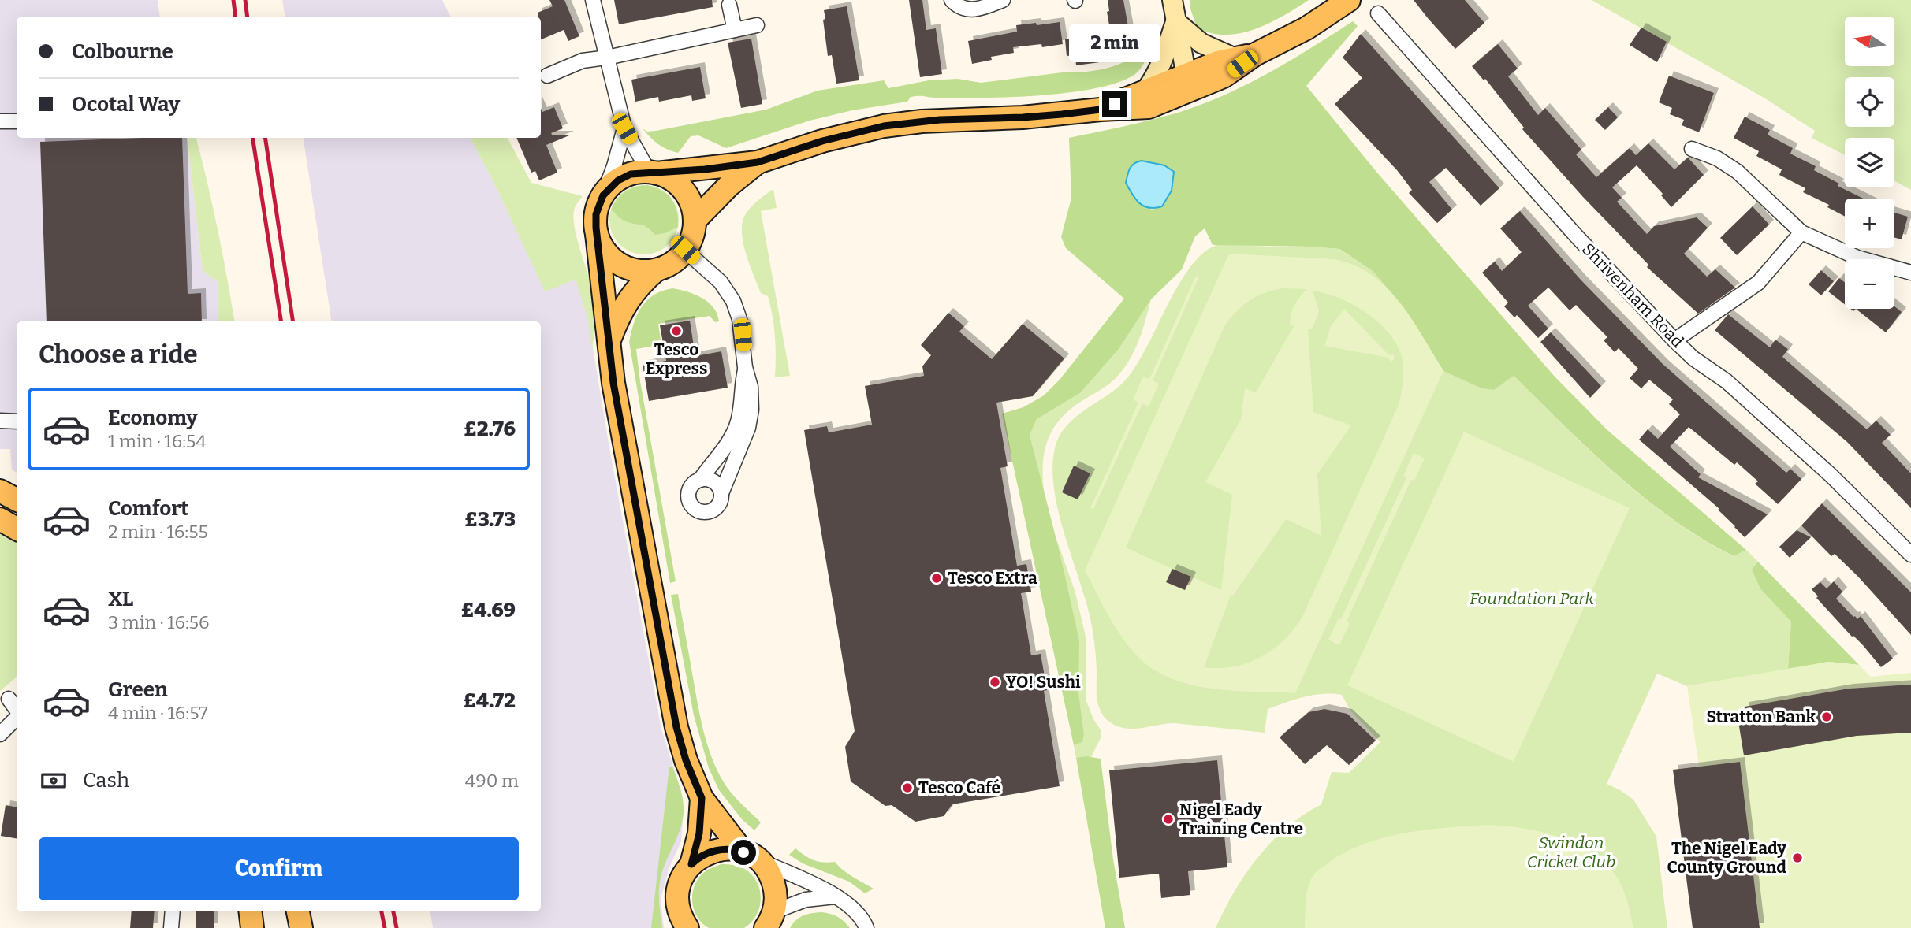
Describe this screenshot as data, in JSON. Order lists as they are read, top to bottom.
{
  "streets": {
    "street": ["Shrivenham Road"]
  },
  "parks": ["Foundation Park", "Swindon Cricket Club"],
  "places": [
    "Tesco Express",
    "Tesco Extra",
    "YO! Sushi",
    "Stratton Bank",
    "Tesco Café",
    "Nigel Eady Training Centre",
    "The Nigel Eady County Ground"
  ],
  "north": "left",
  "page": {
    "map_buttons": ["+", "−"],
    "banner": ["Colbourne", "Ocotal Way"],
    "bubble": "2 min",
    "heading": "Choose a ride",
    "list": [
      {
        "name": "Economy",
        "note": "1 min · 16:54",
        "value": "£2.76"
      },
      {
        "name": "Comfort",
        "note": "2 min · 16:55",
        "value": "£3.73"
      },
      {
        "name": "XL",
        "note": "3 min · 16:56",
        "value": "£4.69"
      },
      {
        "name": "Green",
        "note": "4 min · 16:57",
        "value": "£4.72"
      }
    ],
    "pay": ["Cash", "490 m"],
    "buttons": "Confirm"
  }
}
